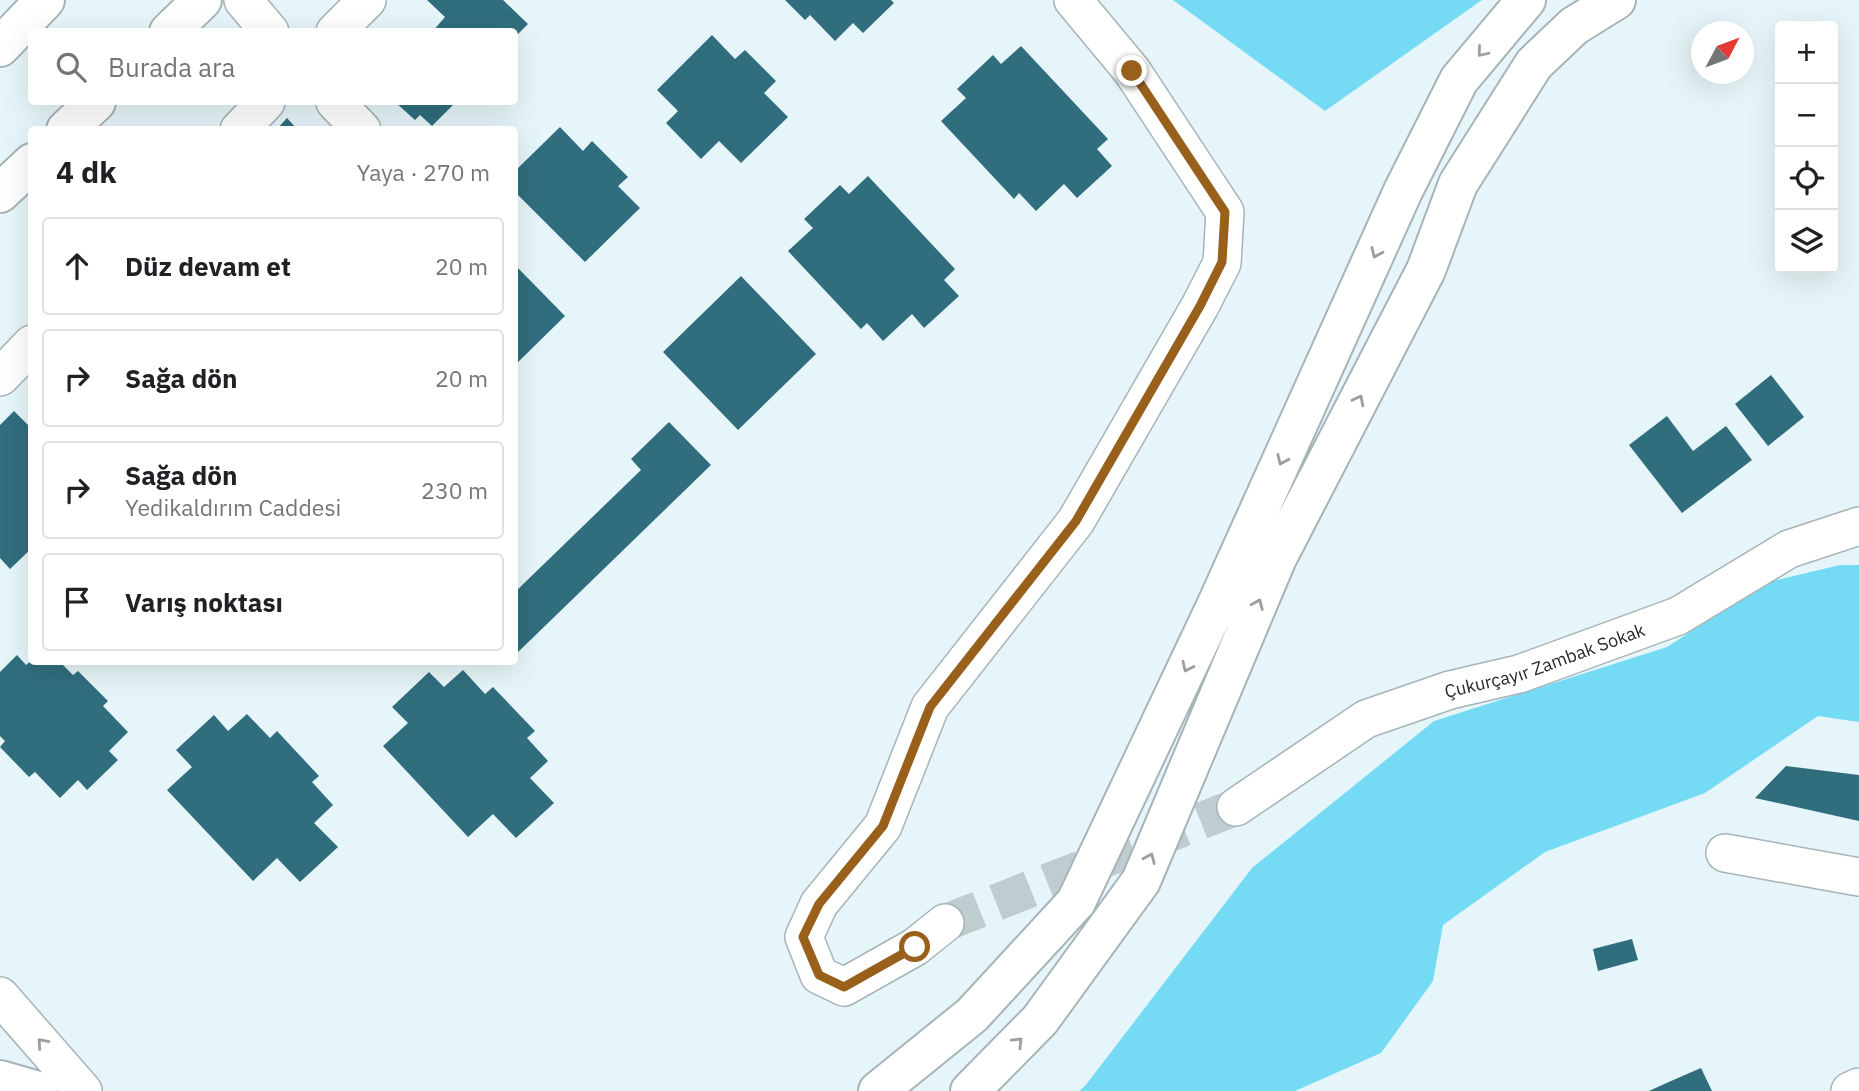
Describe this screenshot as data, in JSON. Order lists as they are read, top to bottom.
{
  "streets": {
    "street": ["Çukurçayır Zambak Sokak"]
  },
  "north": "top right",
  "page": {
    "map_buttons": ["+", "−"],
    "search": "Burada ara",
    "heading": ["4 dk", "Yaya · 270 m"],
    "list": [
      ["Düz devam et", "20 m"],
      ["Sağa dön", "20 m"],
      ["Sağa dön", "Yedikaldırım Caddesi", "230 m"],
      "Varış noktası"
    ]
  }
}
